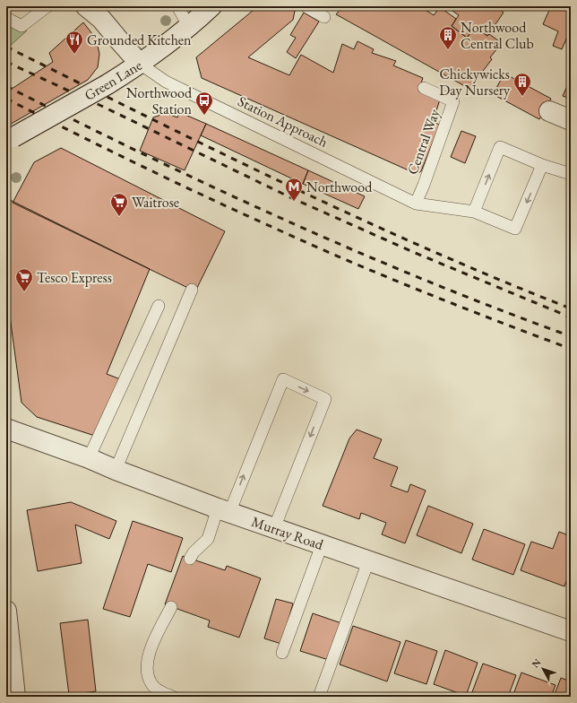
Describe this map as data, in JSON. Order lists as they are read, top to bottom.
{
  "streets": {
    "street": ["Green Lane", "Murray Road"],
    "lane": ["Station Approach", "Central Way"]
  },
  "crossings": [
    ["Green Lane", "Station Approach"],
    ["Station Approach", "Central Way"]
  ],
  "places": {
    "building": ["Northwood Central Club", "Chickywicks Day Nursery"],
    "restaurant": ["Grounded Kitchen"],
    "bus stop": ["Northwood Station"],
    "metro station": ["Northwood"],
    "supermarket": ["Waitrose", "Tesco Express"]
  },
  "north": "top left"
}
